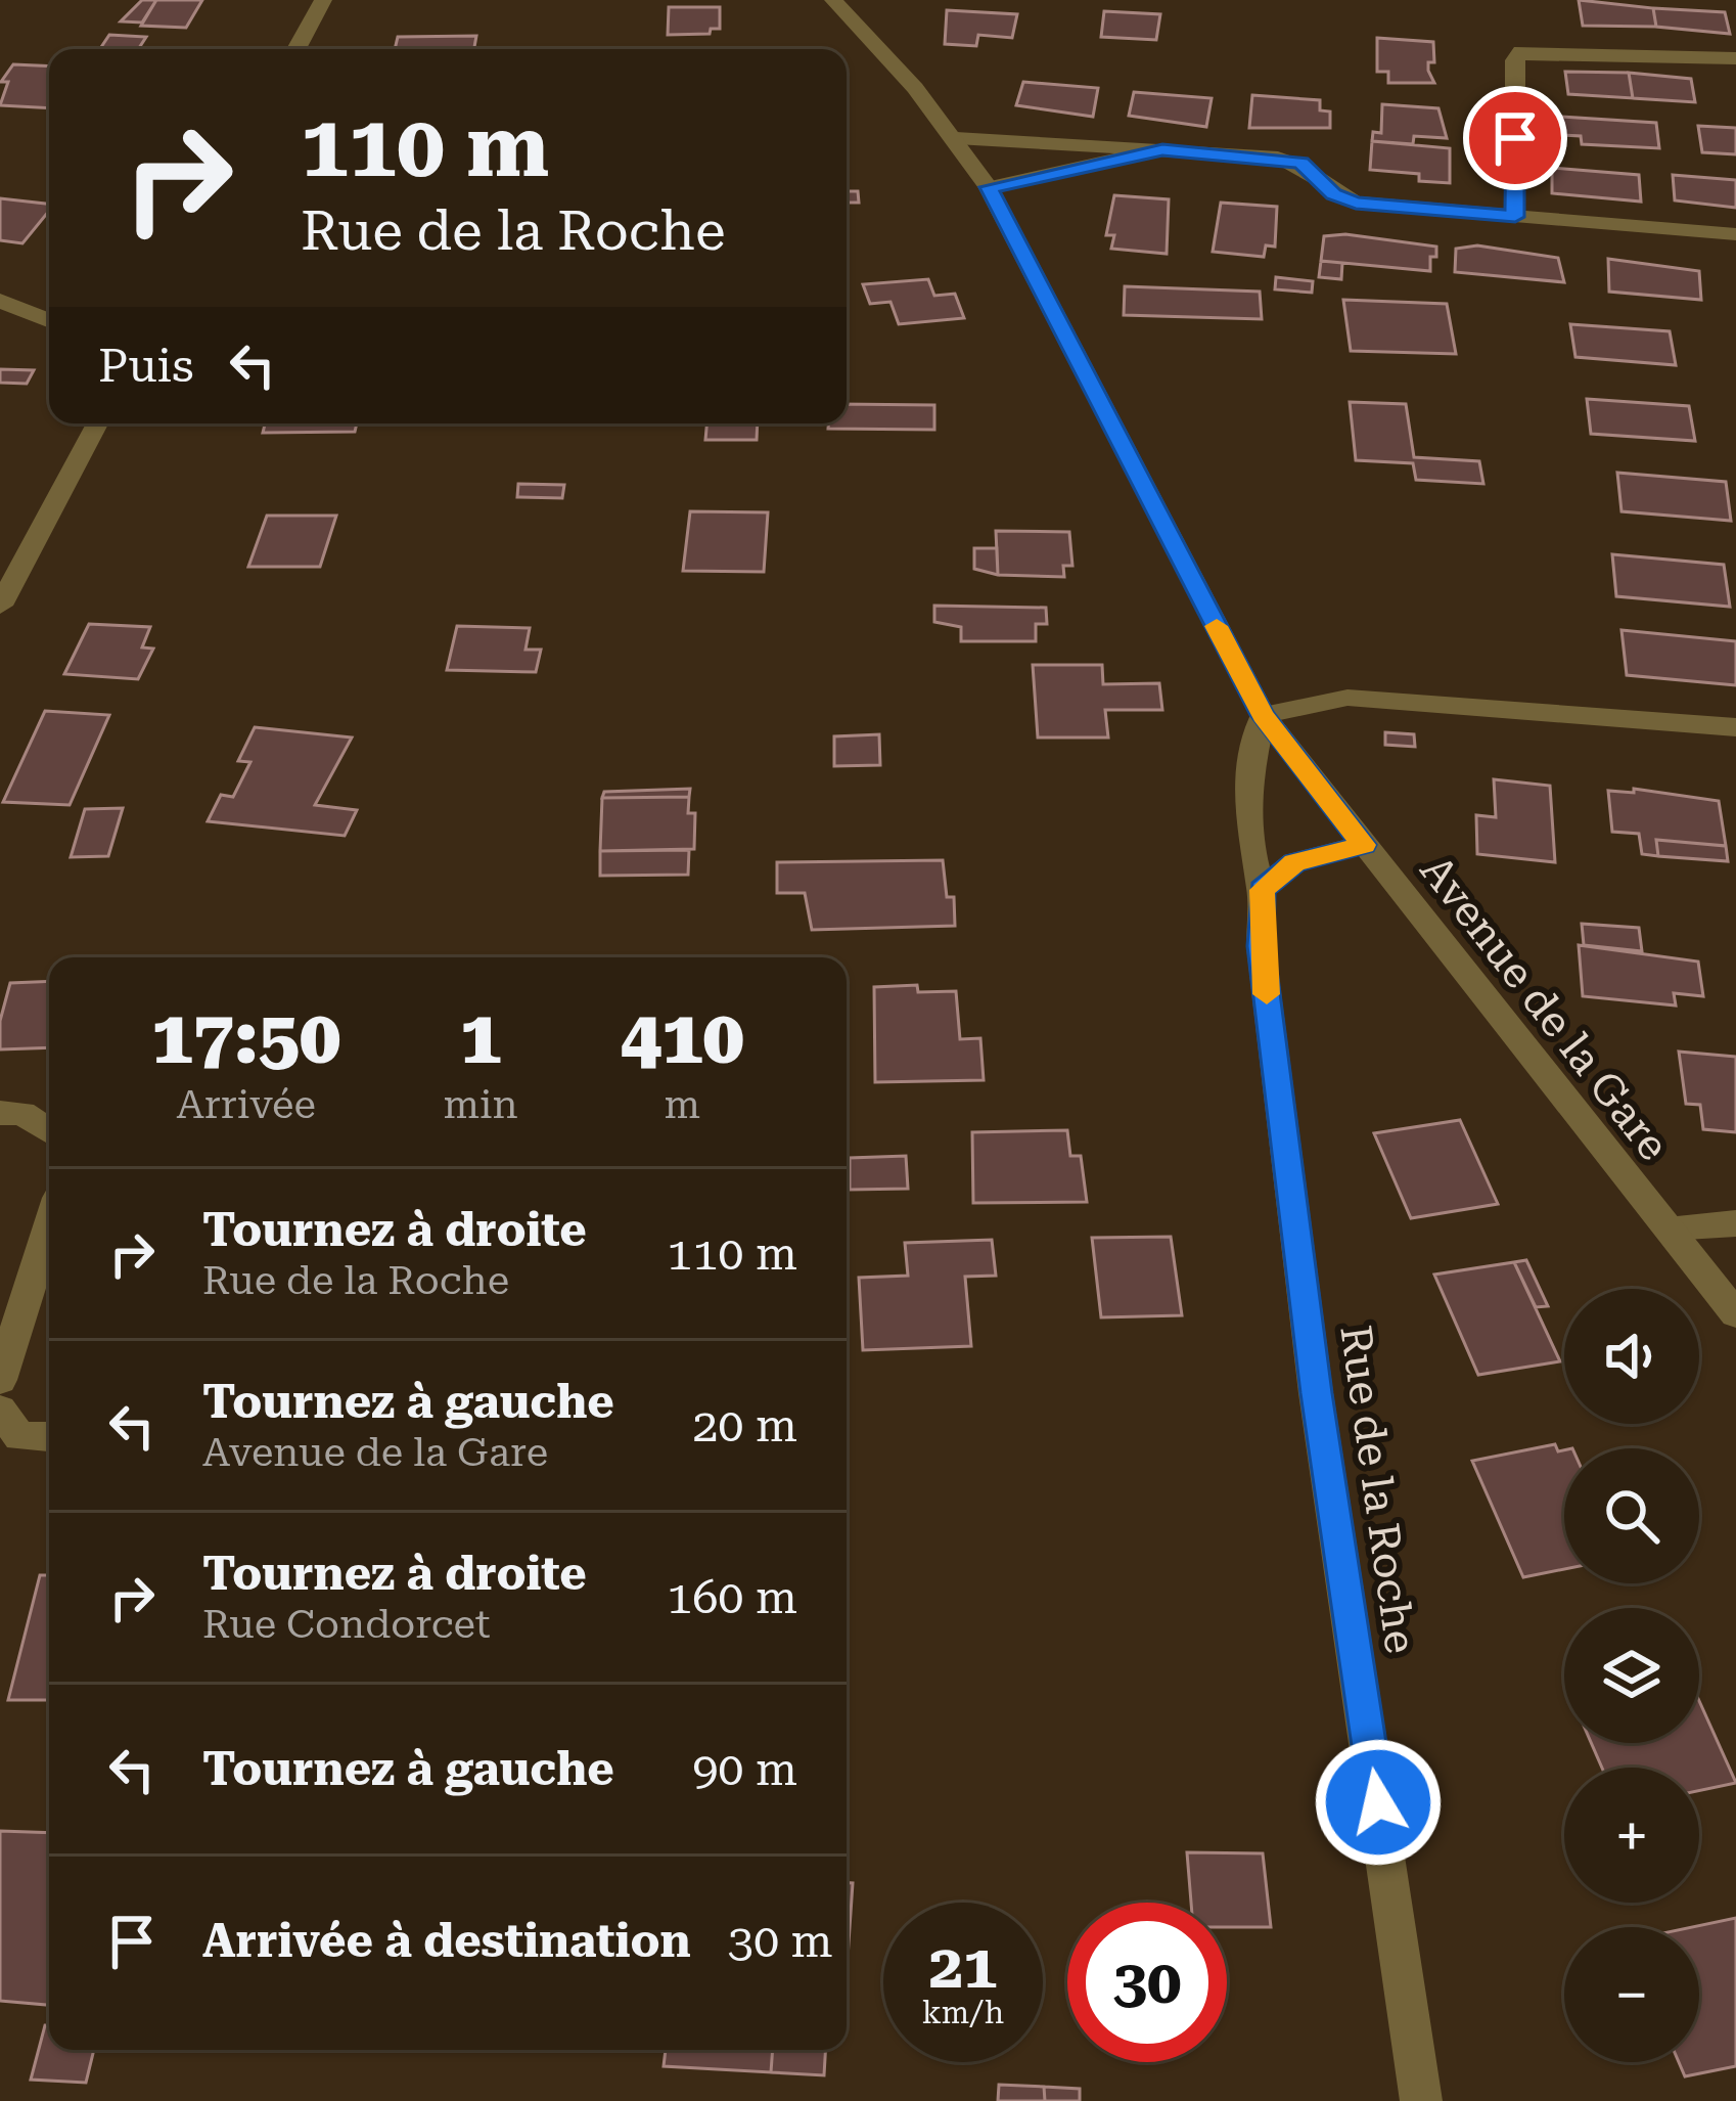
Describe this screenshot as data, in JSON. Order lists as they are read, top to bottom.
{
  "streets": {
    "street": ["Avenue de la Gare", "Rue de la Roche"]
  },
  "crossings": [
    ["Avenue de la Gare", "Rue de la Roche"]
  ],
  "page": {
    "turn": ["110 m", "Rue de la Roche"],
    "then": "Puis",
    "eta": [
      "17:50",
      "Arrivée",
      "1",
      "min",
      "410",
      "m"
    ],
    "list": [
      {
        "name": "Tournez à droite",
        "note": "Rue de la Roche",
        "value": "110 m"
      },
      {
        "name": "Tournez à gauche",
        "note": "Avenue de la Gare",
        "value": "20 m"
      },
      {
        "name": "Tournez à droite",
        "note": "Rue Condorcet",
        "value": "160 m"
      },
      {
        "name": "Tournez à gauche",
        "value": "90 m"
      },
      {
        "name": "Arrivée à destination",
        "value": "30 m"
      }
    ],
    "map_buttons": ["+", "−"],
    "speed": "21 km/h",
    "limit": "30"
  }
}
